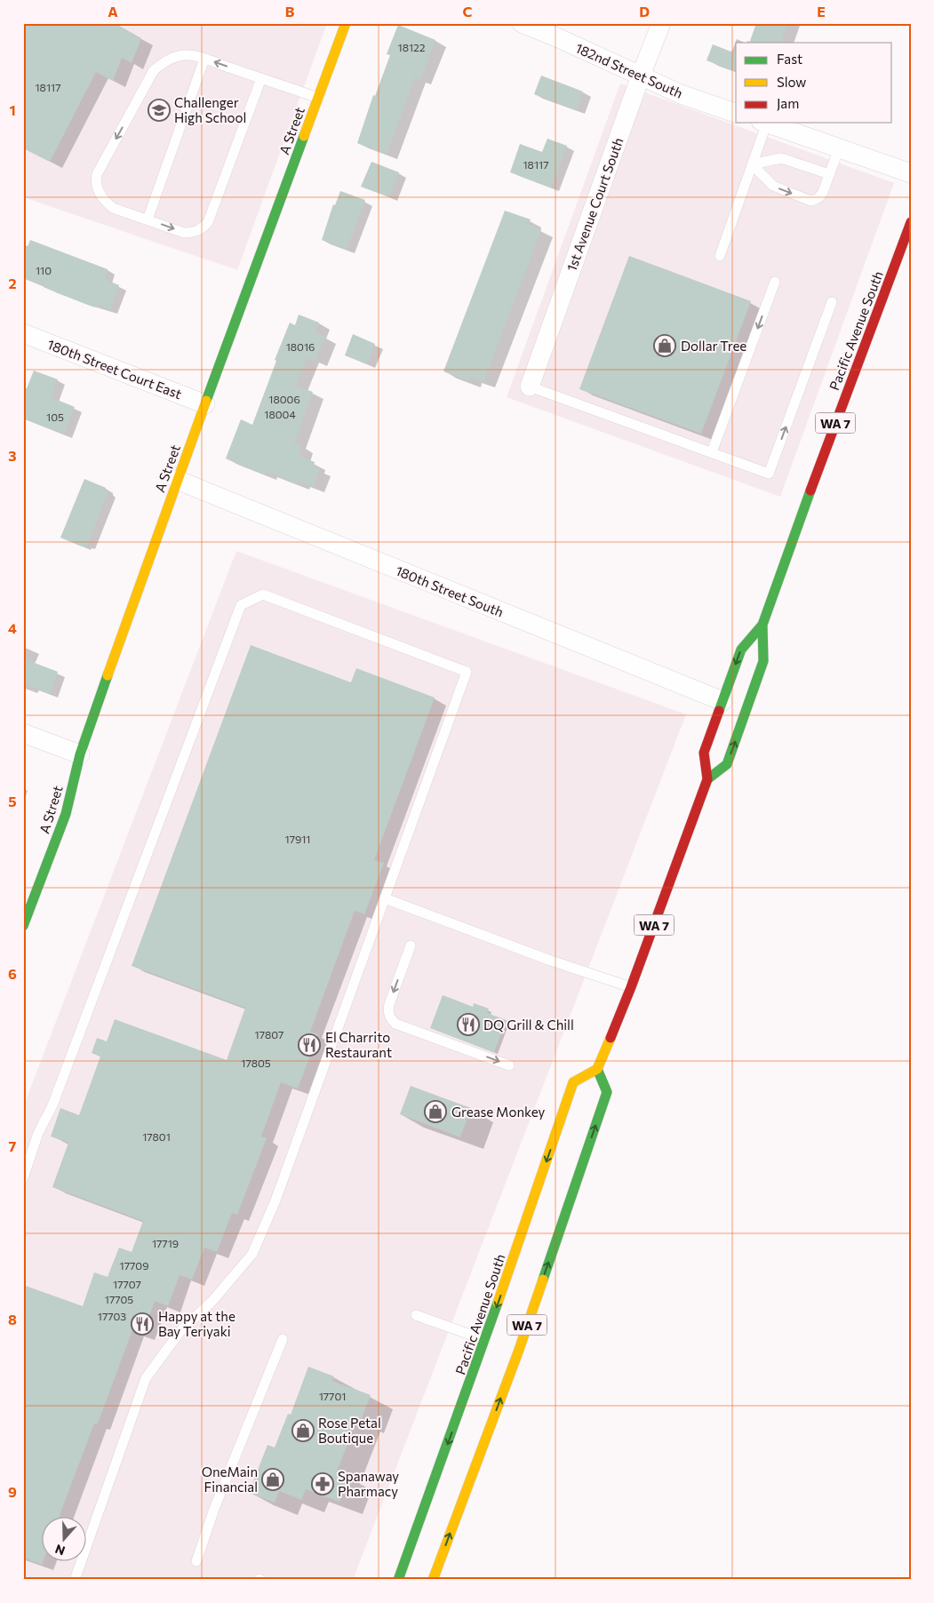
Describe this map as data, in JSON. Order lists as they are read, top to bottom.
{
  "streets": {
    "main road": ["A Street", "Pacific Avenue South", "WA 7"],
    "street": [
      "182nd Street South",
      "1st Avenue Court South",
      "180th Street Court East",
      "180th Street South"
    ]
  },
  "crossings": [
    ["182nd Street South", "1st Avenue Court South"],
    ["A Street", "180th Street Court East"],
    ["A Street", "180th Street South"],
    ["Pacific Avenue South", "WA 7"],
    ["Pacific Avenue South", "180th Street South"]
  ],
  "places": {
    "school or university": ["Challenger High School"],
    "shop": [
      "Dollar Tree",
      "Grease Monkey",
      "Rose Petal Boutique",
      "OneMain Financial"
    ],
    "restaurant": ["DQ Grill & Chill", "El Charrito Restaurant", "Happy at the Bay Teriyaki"],
    "pharmacy": ["Spanaway Pharmacy"]
  },
  "house_numbers": [
    "18122",
    "18117",
    "18117",
    "110",
    "18016",
    "18006",
    "18004",
    "105",
    "17911",
    "17807",
    "17805",
    "17801",
    "17719",
    "17709",
    "17707",
    "17705",
    "17703",
    "17701"
  ],
  "legend": ["Fast", "Slow", "Jam"],
  "north": "bottom",
  "grid": {
    "columns": [
      "A",
      "B",
      "C",
      "D",
      "E"
    ],
    "rows": [
      "1",
      "2",
      "3",
      "4",
      "5",
      "6",
      "7",
      "8",
      "9"
    ]
  }
}
